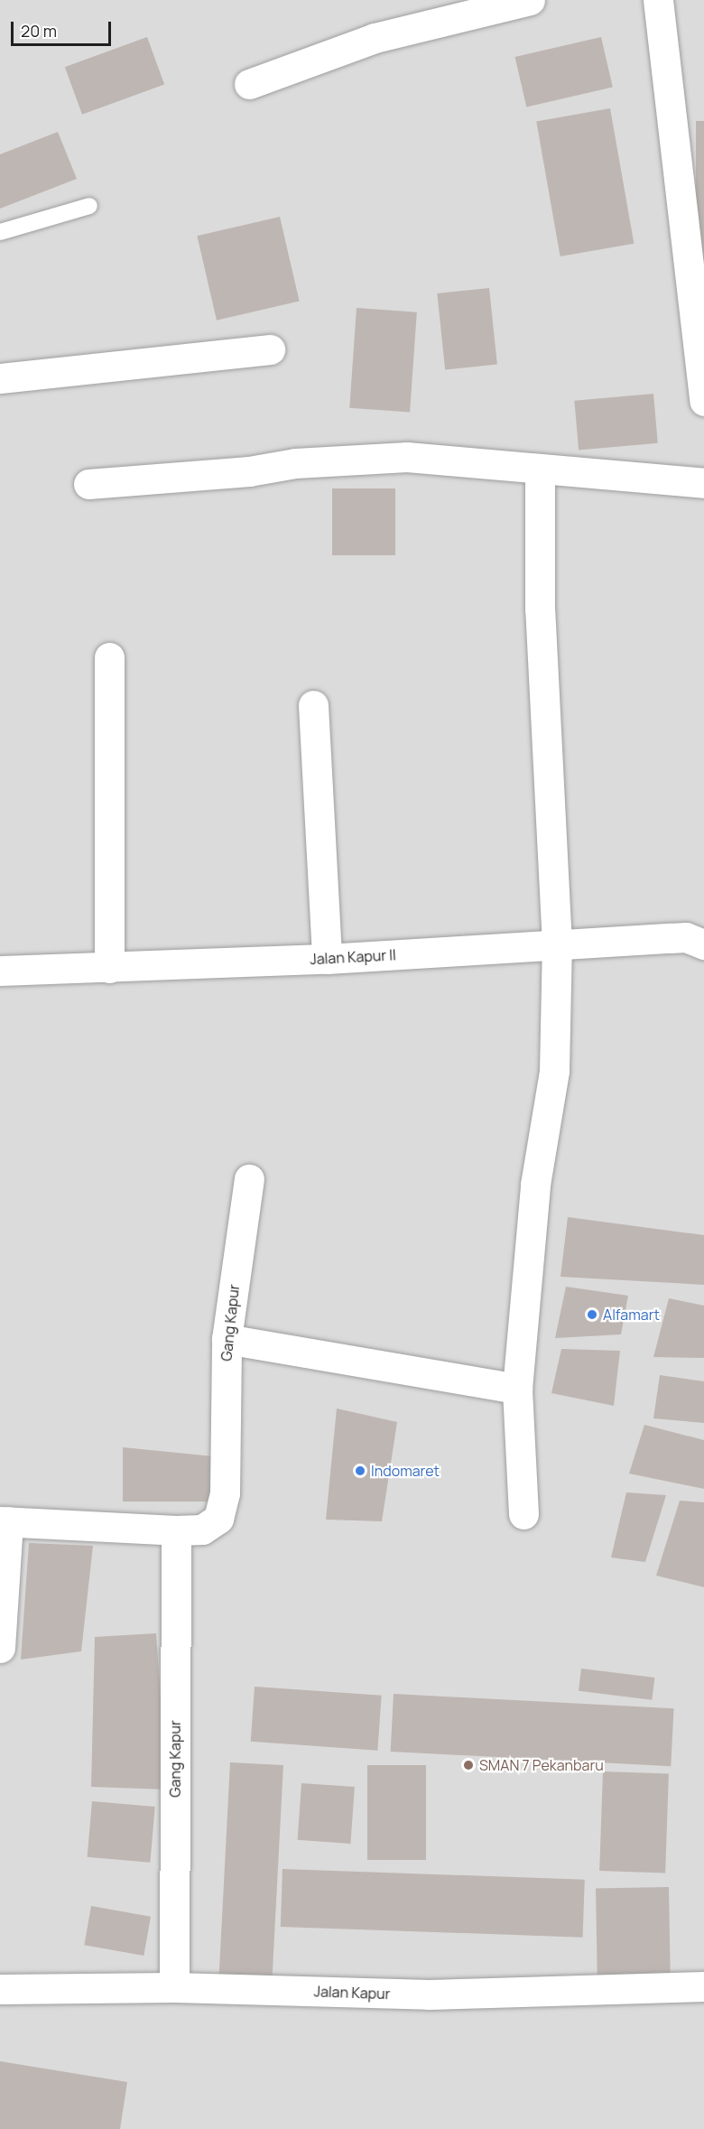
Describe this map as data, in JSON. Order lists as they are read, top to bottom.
{
  "streets": {
    "street": ["Jalan Kapur II", "Gang Kapur", "Jalan Kapur"]
  },
  "crossings": [
    ["Gang Kapur", "Jalan Kapur"]
  ],
  "places": ["Alfamart", "Indomaret", "SMAN 7 Pekanbaru"],
  "scale_bar": "20 m"
}
